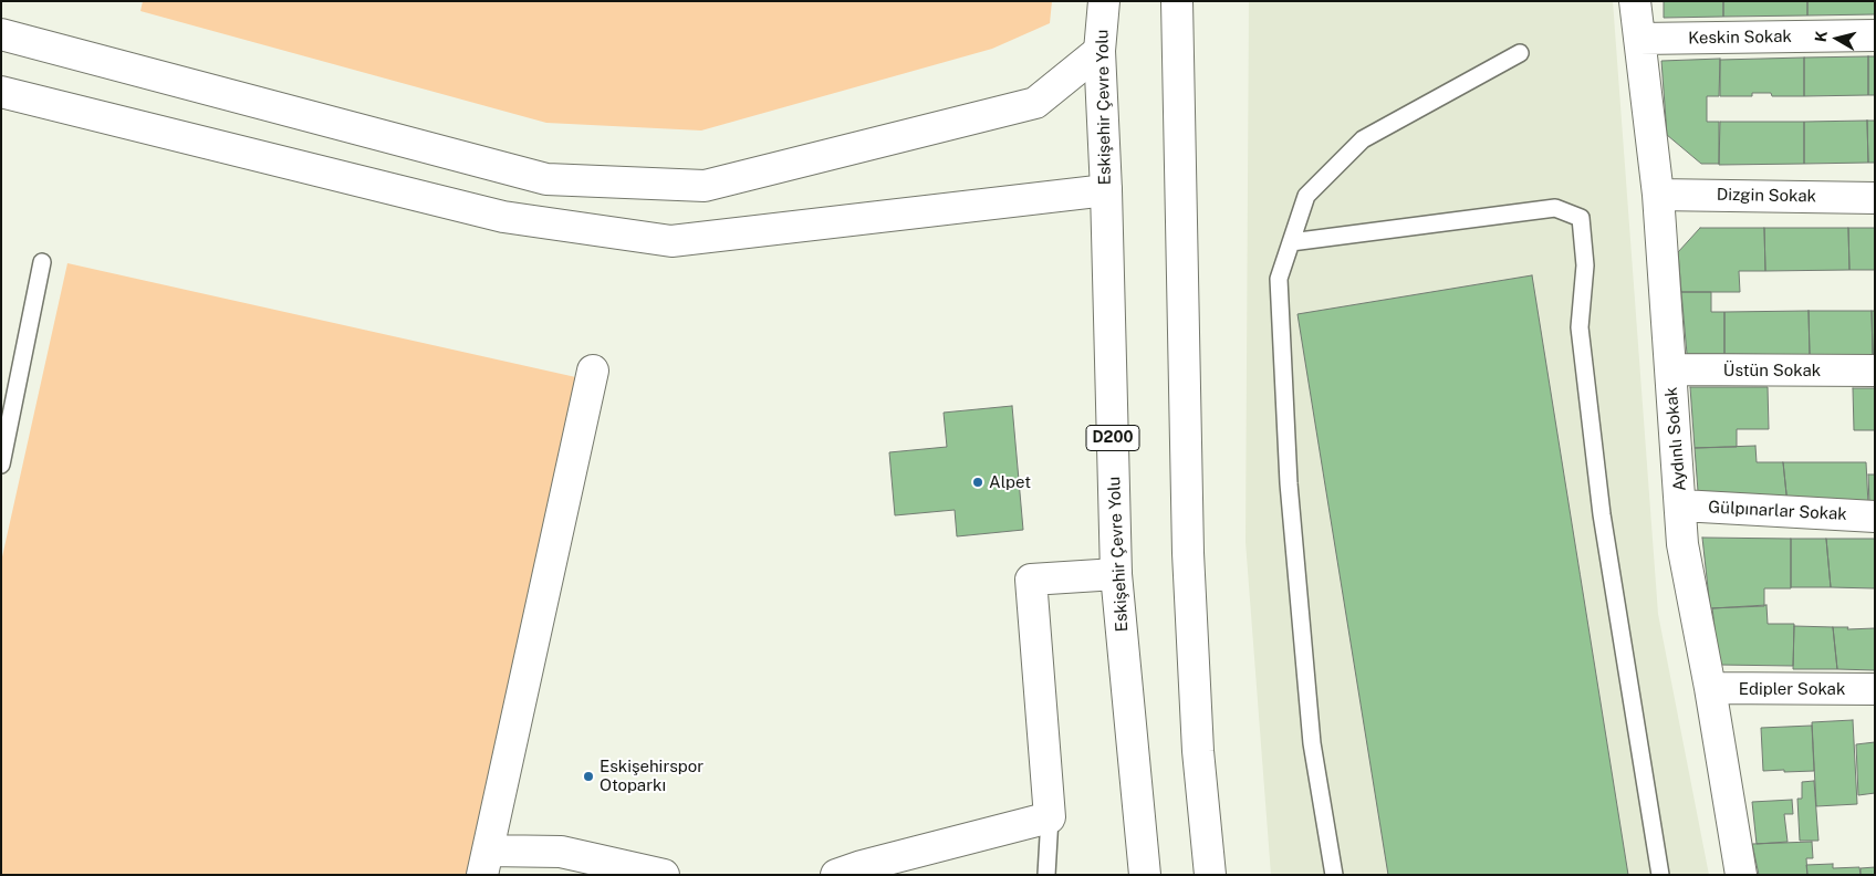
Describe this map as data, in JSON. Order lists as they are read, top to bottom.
{
  "streets": {
    "main road": [
      "Keskin Sokak",
      "Eskişehir Çevre Yolu",
      "Dizgin Sokak",
      "Üstün Sokak",
      "D200",
      "Aydınlı Sokak",
      "Gülpınarlar Sokak",
      "Edipler Sokak"
    ]
  },
  "crossings": [
    ["Keskin Sokak", "Aydınlı Sokak"],
    ["Dizgin Sokak", "Aydınlı Sokak"],
    ["Üstün Sokak", "Aydınlı Sokak"],
    ["Aydınlı Sokak", "Gülpınarlar Sokak"],
    ["Aydınlı Sokak", "Edipler Sokak"]
  ],
  "places": ["Alpet", "Eskişehirspor Otoparkı"],
  "north": "left"
}
